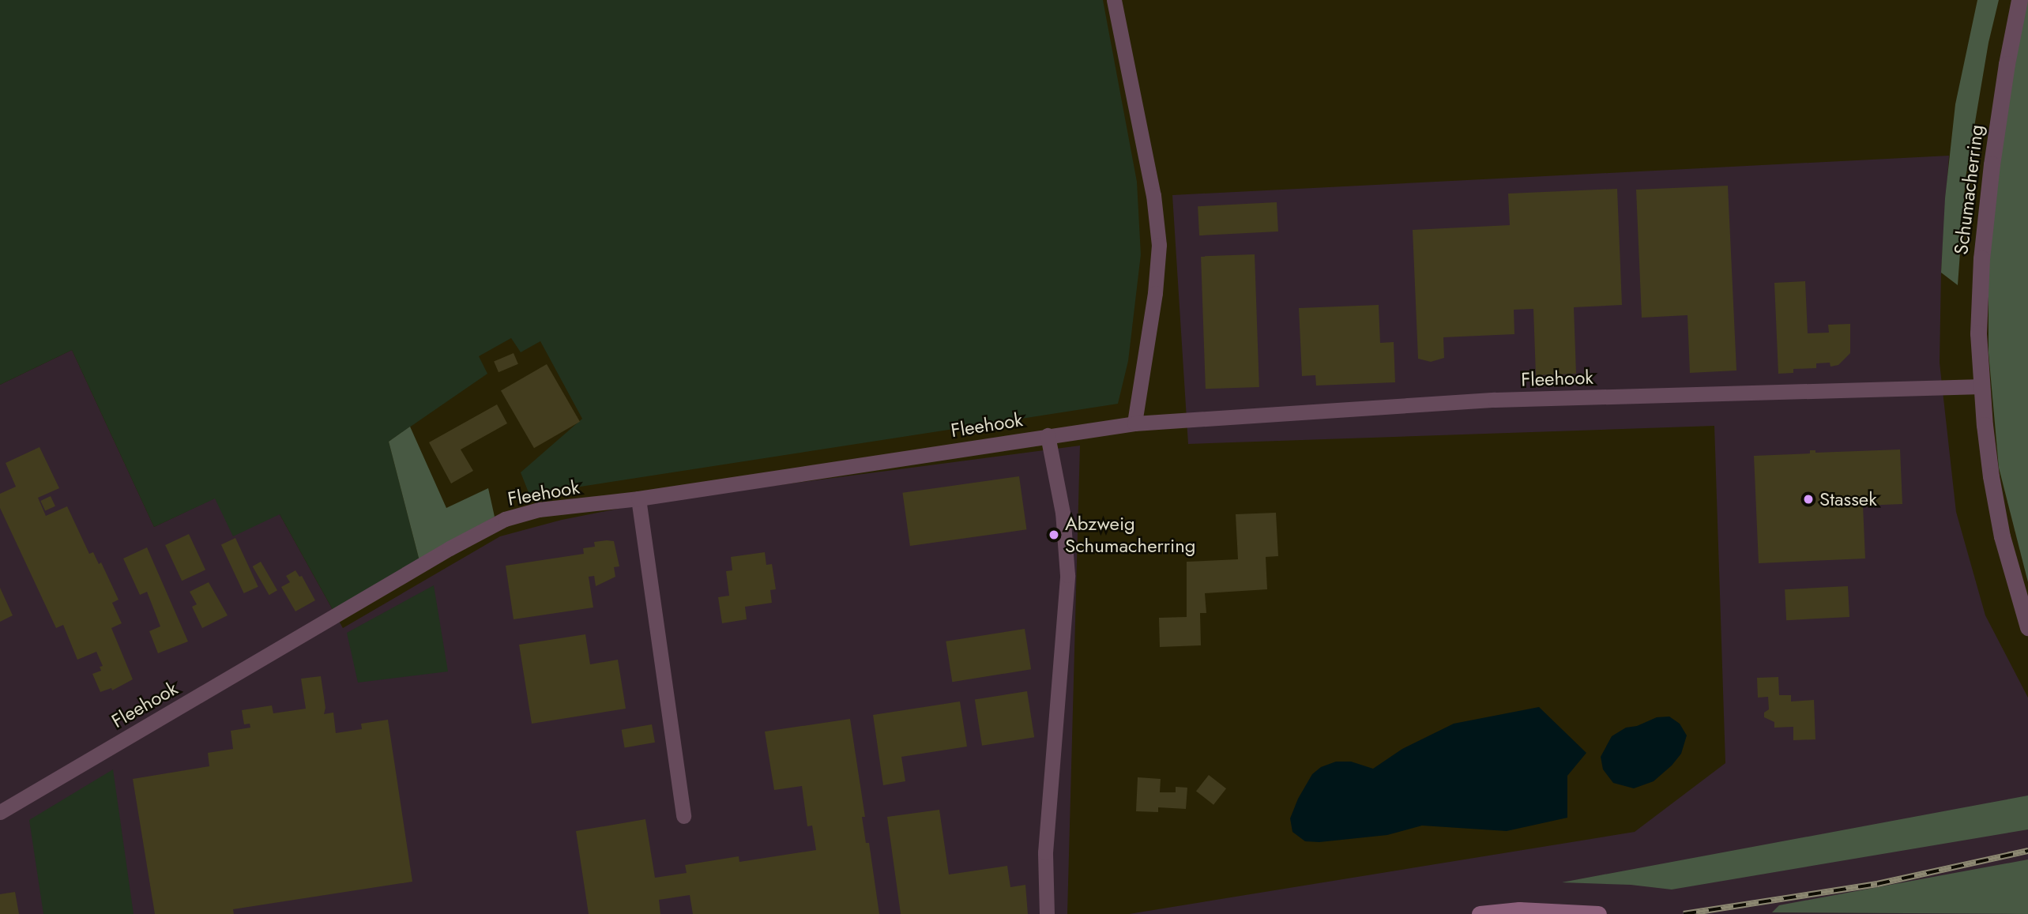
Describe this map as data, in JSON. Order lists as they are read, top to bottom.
{
  "streets": {
    "street": ["Schumacherring", "Fleehook"]
  },
  "crossings": [
    ["Schumacherring", "Fleehook"]
  ],
  "places": ["Stassek", "Abzweig Schumacherring"]
}
